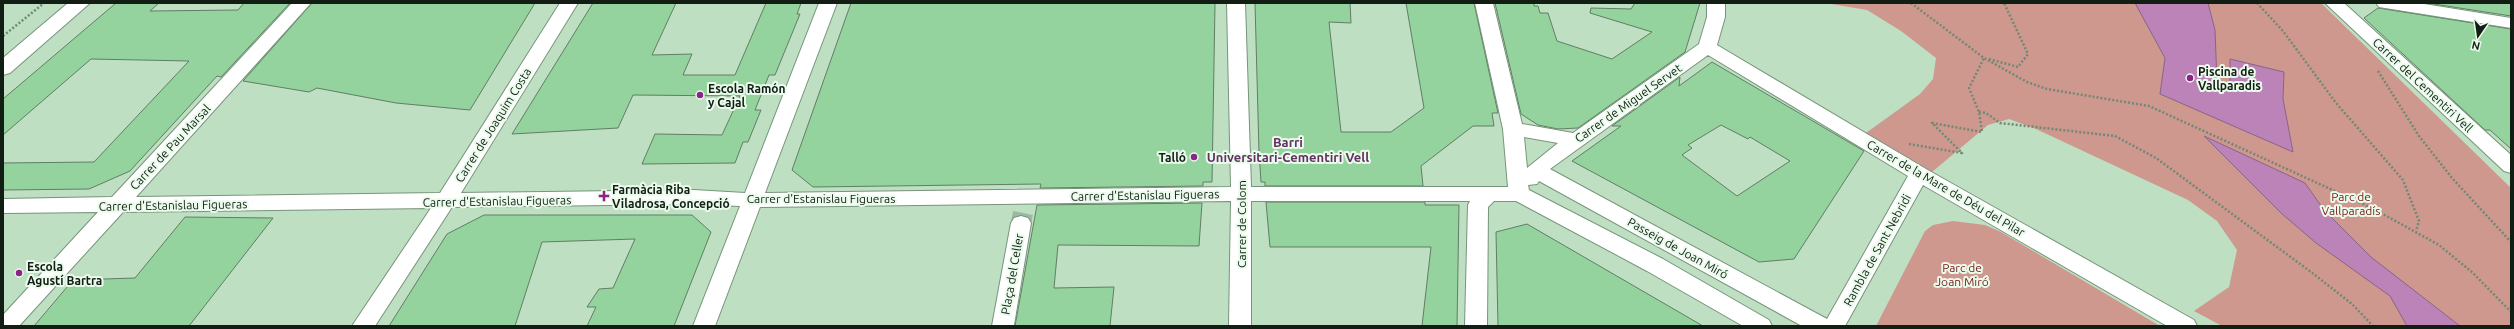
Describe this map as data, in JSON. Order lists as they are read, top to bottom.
{
  "streets": {
    "street": [
      "Carrer del Cementiri Vell",
      "Carrer de Miguel Servet",
      "Carrer de Joaquim Costa",
      "Carrer de Pau Marsal",
      "Carrer de la Mare de Déu del Pilar",
      "Carrer d'Estanislau Figueras",
      "Carrer de Colom",
      "Passeig de Joan Miró",
      "Rambla de Sant Nebridi",
      "Plaça del Celler"
    ]
  },
  "crossings": [
    ["Carrer de Miguel Servet", "Carrer de la Mare de Déu del Pilar"],
    ["Carrer de Miguel Servet", "Carrer d'Estanislau Figueras"],
    ["Carrer de Miguel Servet", "Passeig de Joan Miró"],
    ["Carrer de Joaquim Costa", "Carrer d'Estanislau Figueras"],
    ["Carrer de Pau Marsal", "Carrer d'Estanislau Figueras"],
    ["Carrer de la Mare de Déu del Pilar", "Rambla de Sant Nebridi"],
    ["Carrer d'Estanislau Figueras", "Carrer de Colom"],
    ["Carrer d'Estanislau Figueras", "Plaça del Celler"]
  ],
  "districts": ["Barri Universitari-Cementiri Vell"],
  "parks": ["Parc de Vallparadís", "Parc de Joan Miró"],
  "places": {
    "other": [
      "Piscina de Vallparadis",
      "Escola Ramón y Cajal",
      "Talló",
      "Escola Agustí Bartra"
    ],
    "health": ["Farmàcia Riba Viladrosa, Concepció"]
  },
  "north": "bottom"
}
